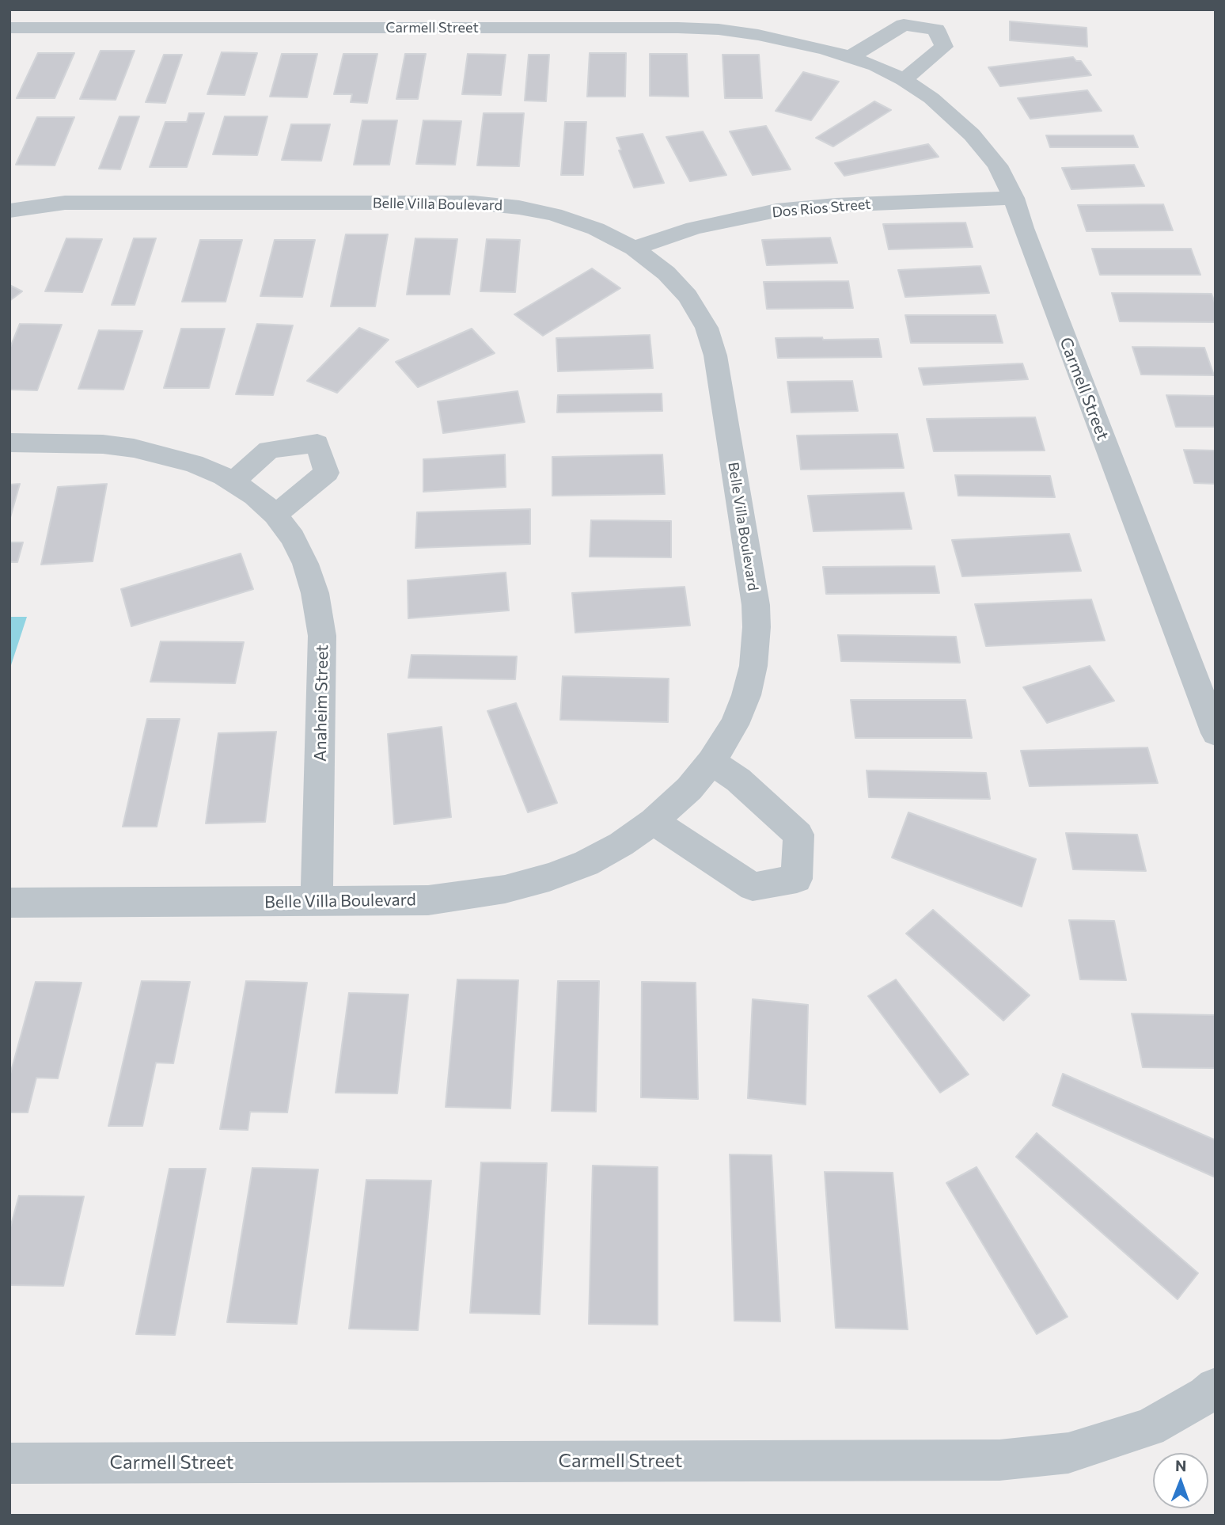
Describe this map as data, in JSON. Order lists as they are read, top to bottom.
{
  "streets": {
    "street": [
      "Carmell Street",
      "Belle Villa Boulevard",
      "Dos Rios Street",
      "Anaheim Street"
    ]
  },
  "crossings": [
    ["Carmell Street", "Dos Rios Street"],
    ["Belle Villa Boulevard", "Dos Rios Street"],
    ["Belle Villa Boulevard", "Anaheim Street"]
  ],
  "north": "top"
}
